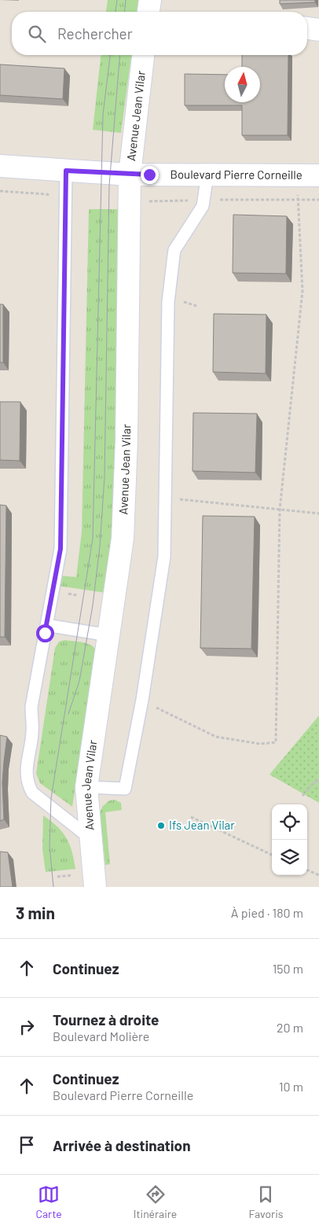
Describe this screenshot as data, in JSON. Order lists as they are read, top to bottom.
{
  "streets": {
    "main road": ["Avenue Jean Vilar", "Boulevard Pierre Corneille"]
  },
  "crossings": [
    ["Avenue Jean Vilar", "Boulevard Pierre Corneille"]
  ],
  "places": ["Ifs Jean Vilar"],
  "north": "top",
  "page": {
    "search": "Rechercher",
    "heading": ["3 min", "À pied · 180 m"],
    "list": [
      ["Continuez", "150 m"],
      ["Tournez à droite", "Boulevard Molière", "20 m"],
      ["Continuez", "Boulevard Pierre Corneille", "10 m"],
      "Arrivée à destination"
    ],
    "nav": ["Carte", "Itinéraire", "Favoris"]
  }
}
